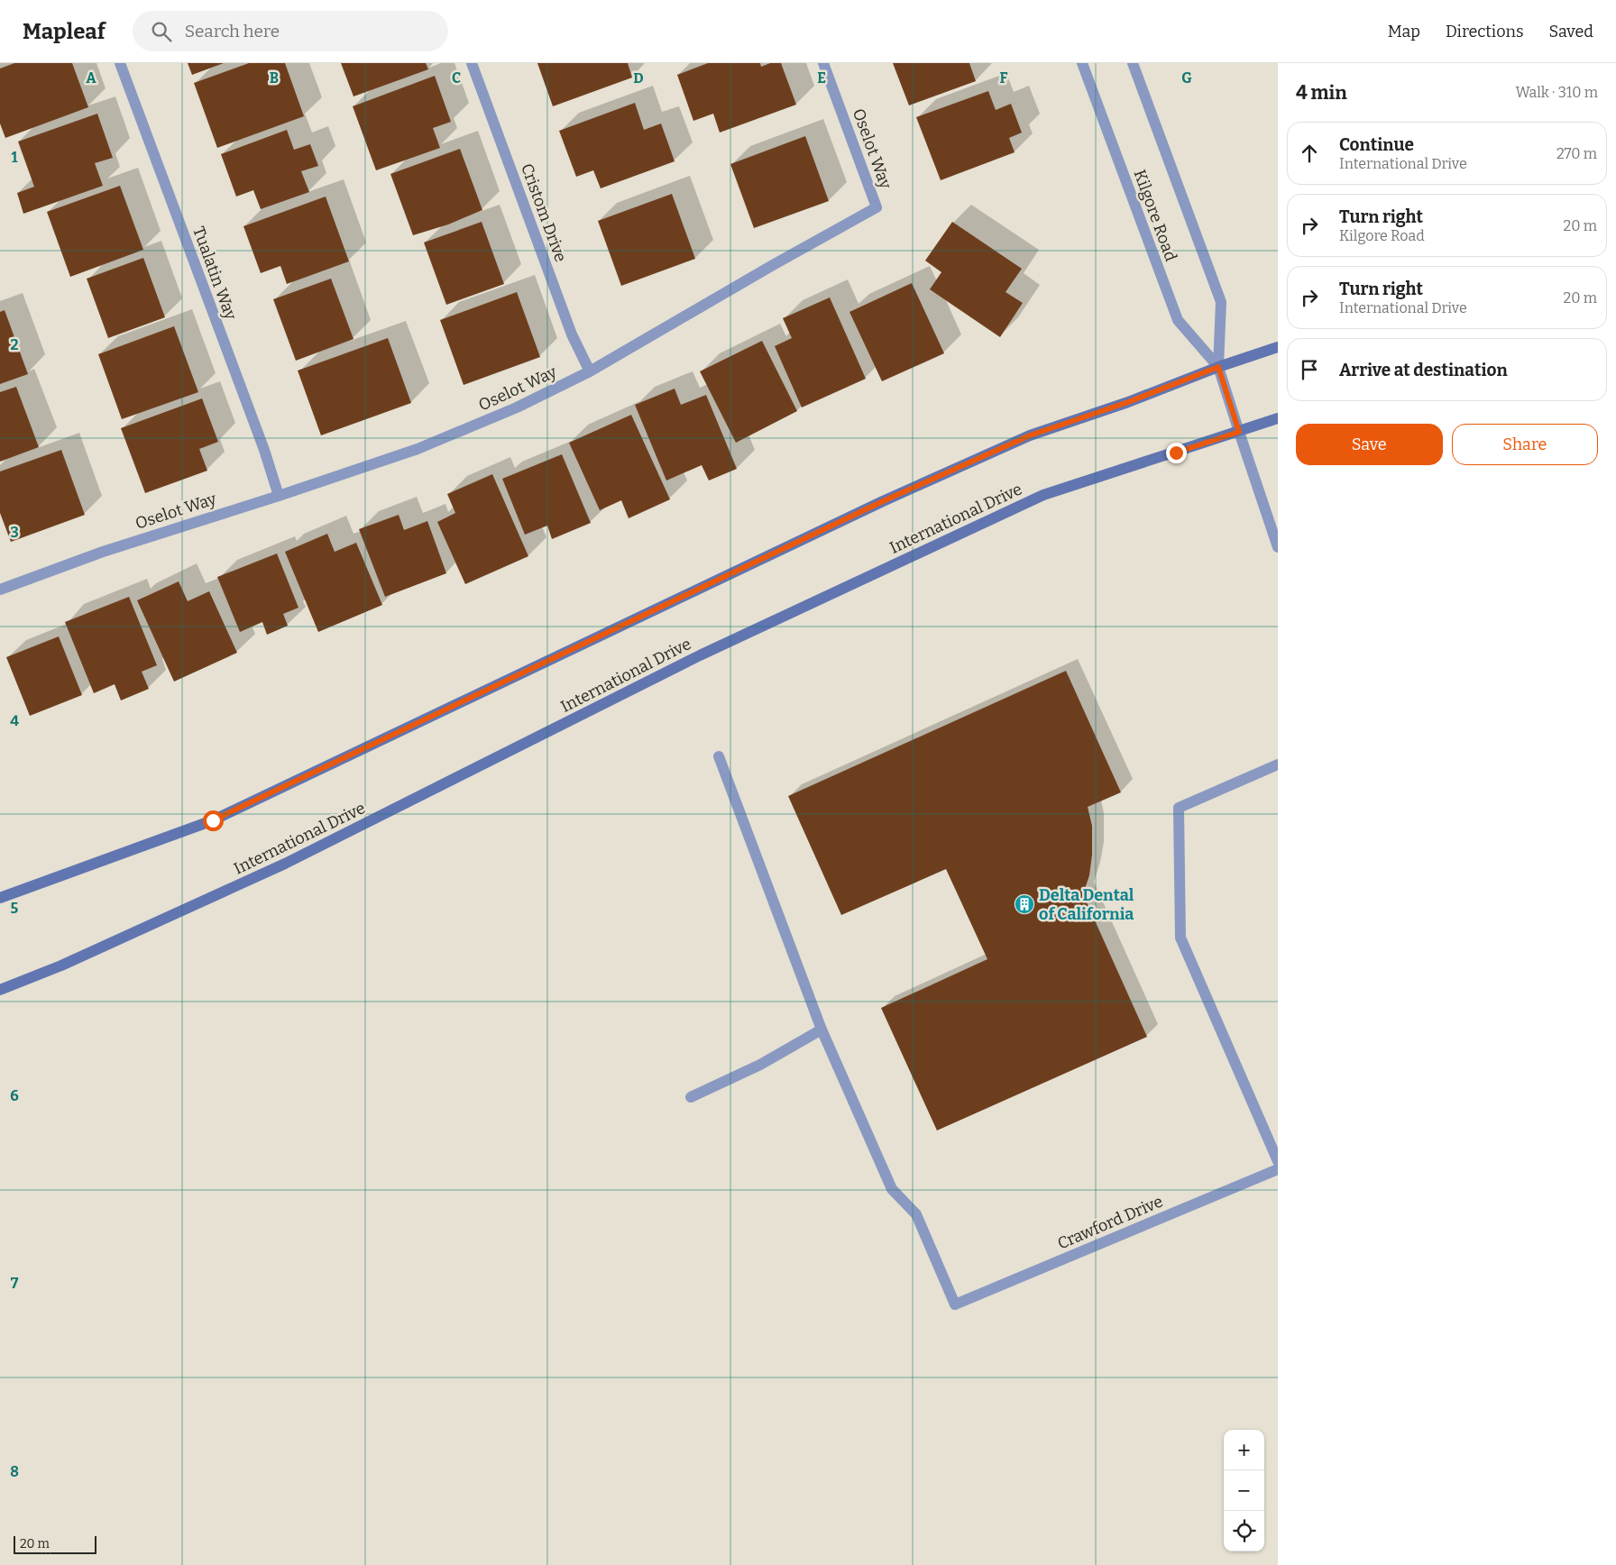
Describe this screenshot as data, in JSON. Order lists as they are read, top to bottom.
{
  "streets": {
    "main road": ["International Drive"],
    "street": [
      "Oselot Way",
      "Cristom Drive",
      "Kilgore Road",
      "Tualatin Way",
      "Crawford Drive"
    ]
  },
  "crossings": [
    ["Oselot Way", "Cristom Drive"],
    ["Oselot Way", "Tualatin Way"],
    ["Kilgore Road", "International Drive"]
  ],
  "places": {
    "building": ["Delta Dental of California"]
  },
  "scale_bar": "20 m",
  "page": {
    "header": "Mapleaf",
    "search": "Search here",
    "nav": ["Map", "Directions", "Saved"],
    "heading": ["4 min", "Walk · 310 m"],
    "list": [
      ["Continue", "International Drive", "270 m"],
      ["Turn right", "Kilgore Road", "20 m"],
      ["Turn right", "International Drive", "20 m"],
      "Arrive at destination"
    ],
    "buttons": ["Save", "Share"],
    "map_buttons": ["+", "−"],
    "scale": "20 m"
  },
  "grid": {
    "columns": [
      "A",
      "B",
      "C",
      "D",
      "E",
      "F",
      "G"
    ],
    "rows": [
      "1",
      "2",
      "3",
      "4",
      "5",
      "6",
      "7",
      "8"
    ]
  }
}
